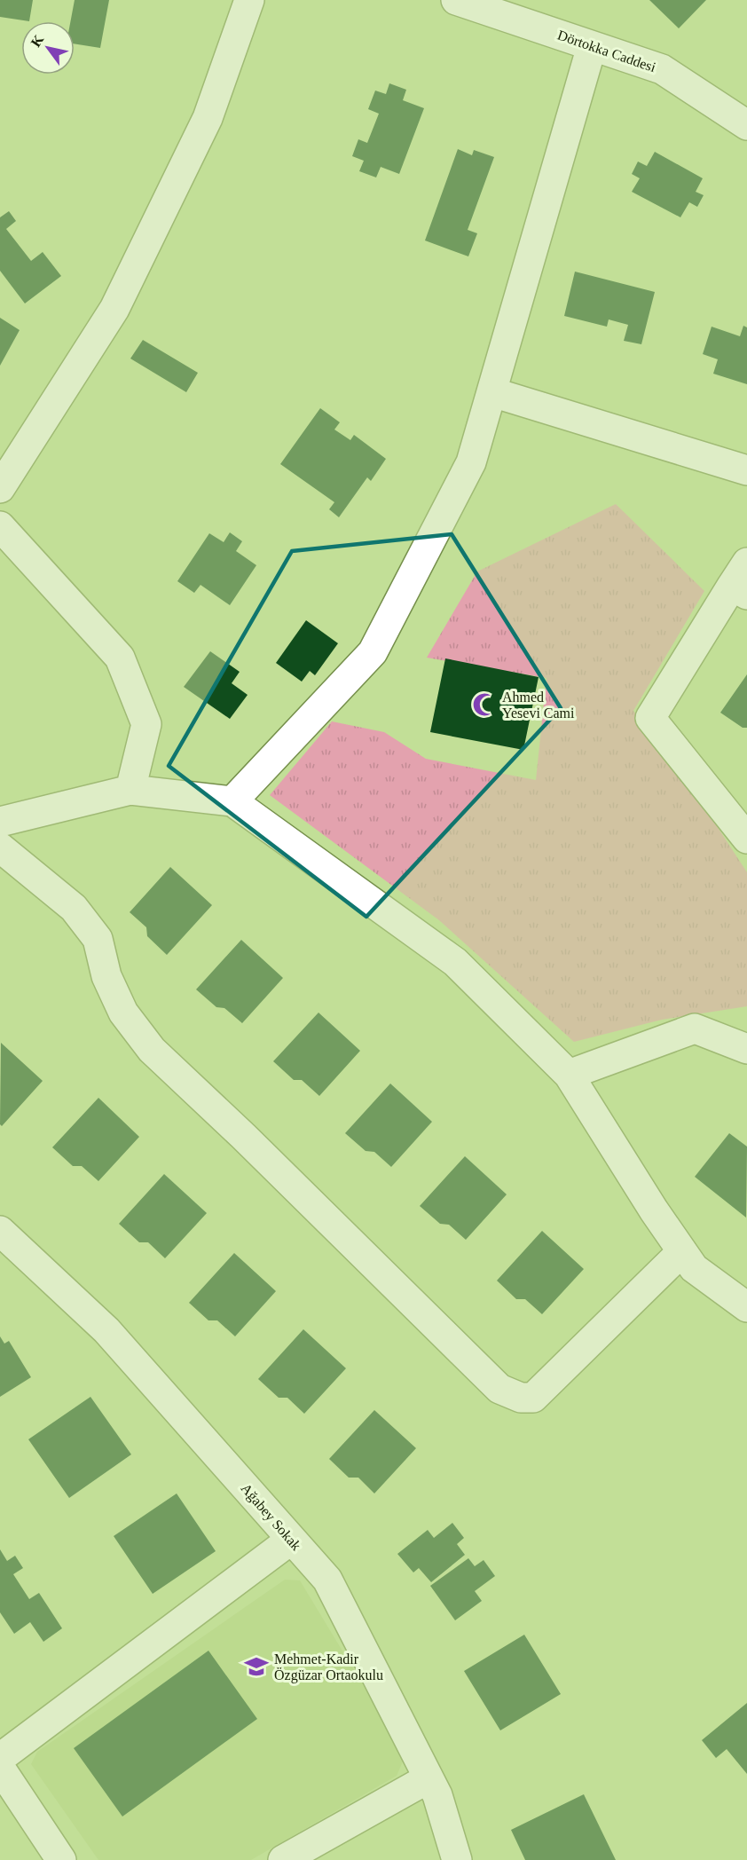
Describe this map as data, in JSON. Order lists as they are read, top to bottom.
{
  "streets": {
    "street": ["Dörtokka Caddesi", "Ağabey Sokak"]
  },
  "places": {
    "mosque": ["Ahmed Yesevi Cami"],
    "school or university": ["Mehmet-Kadir Özgüzar Ortaokulu"]
  },
  "north": "top left"
}
